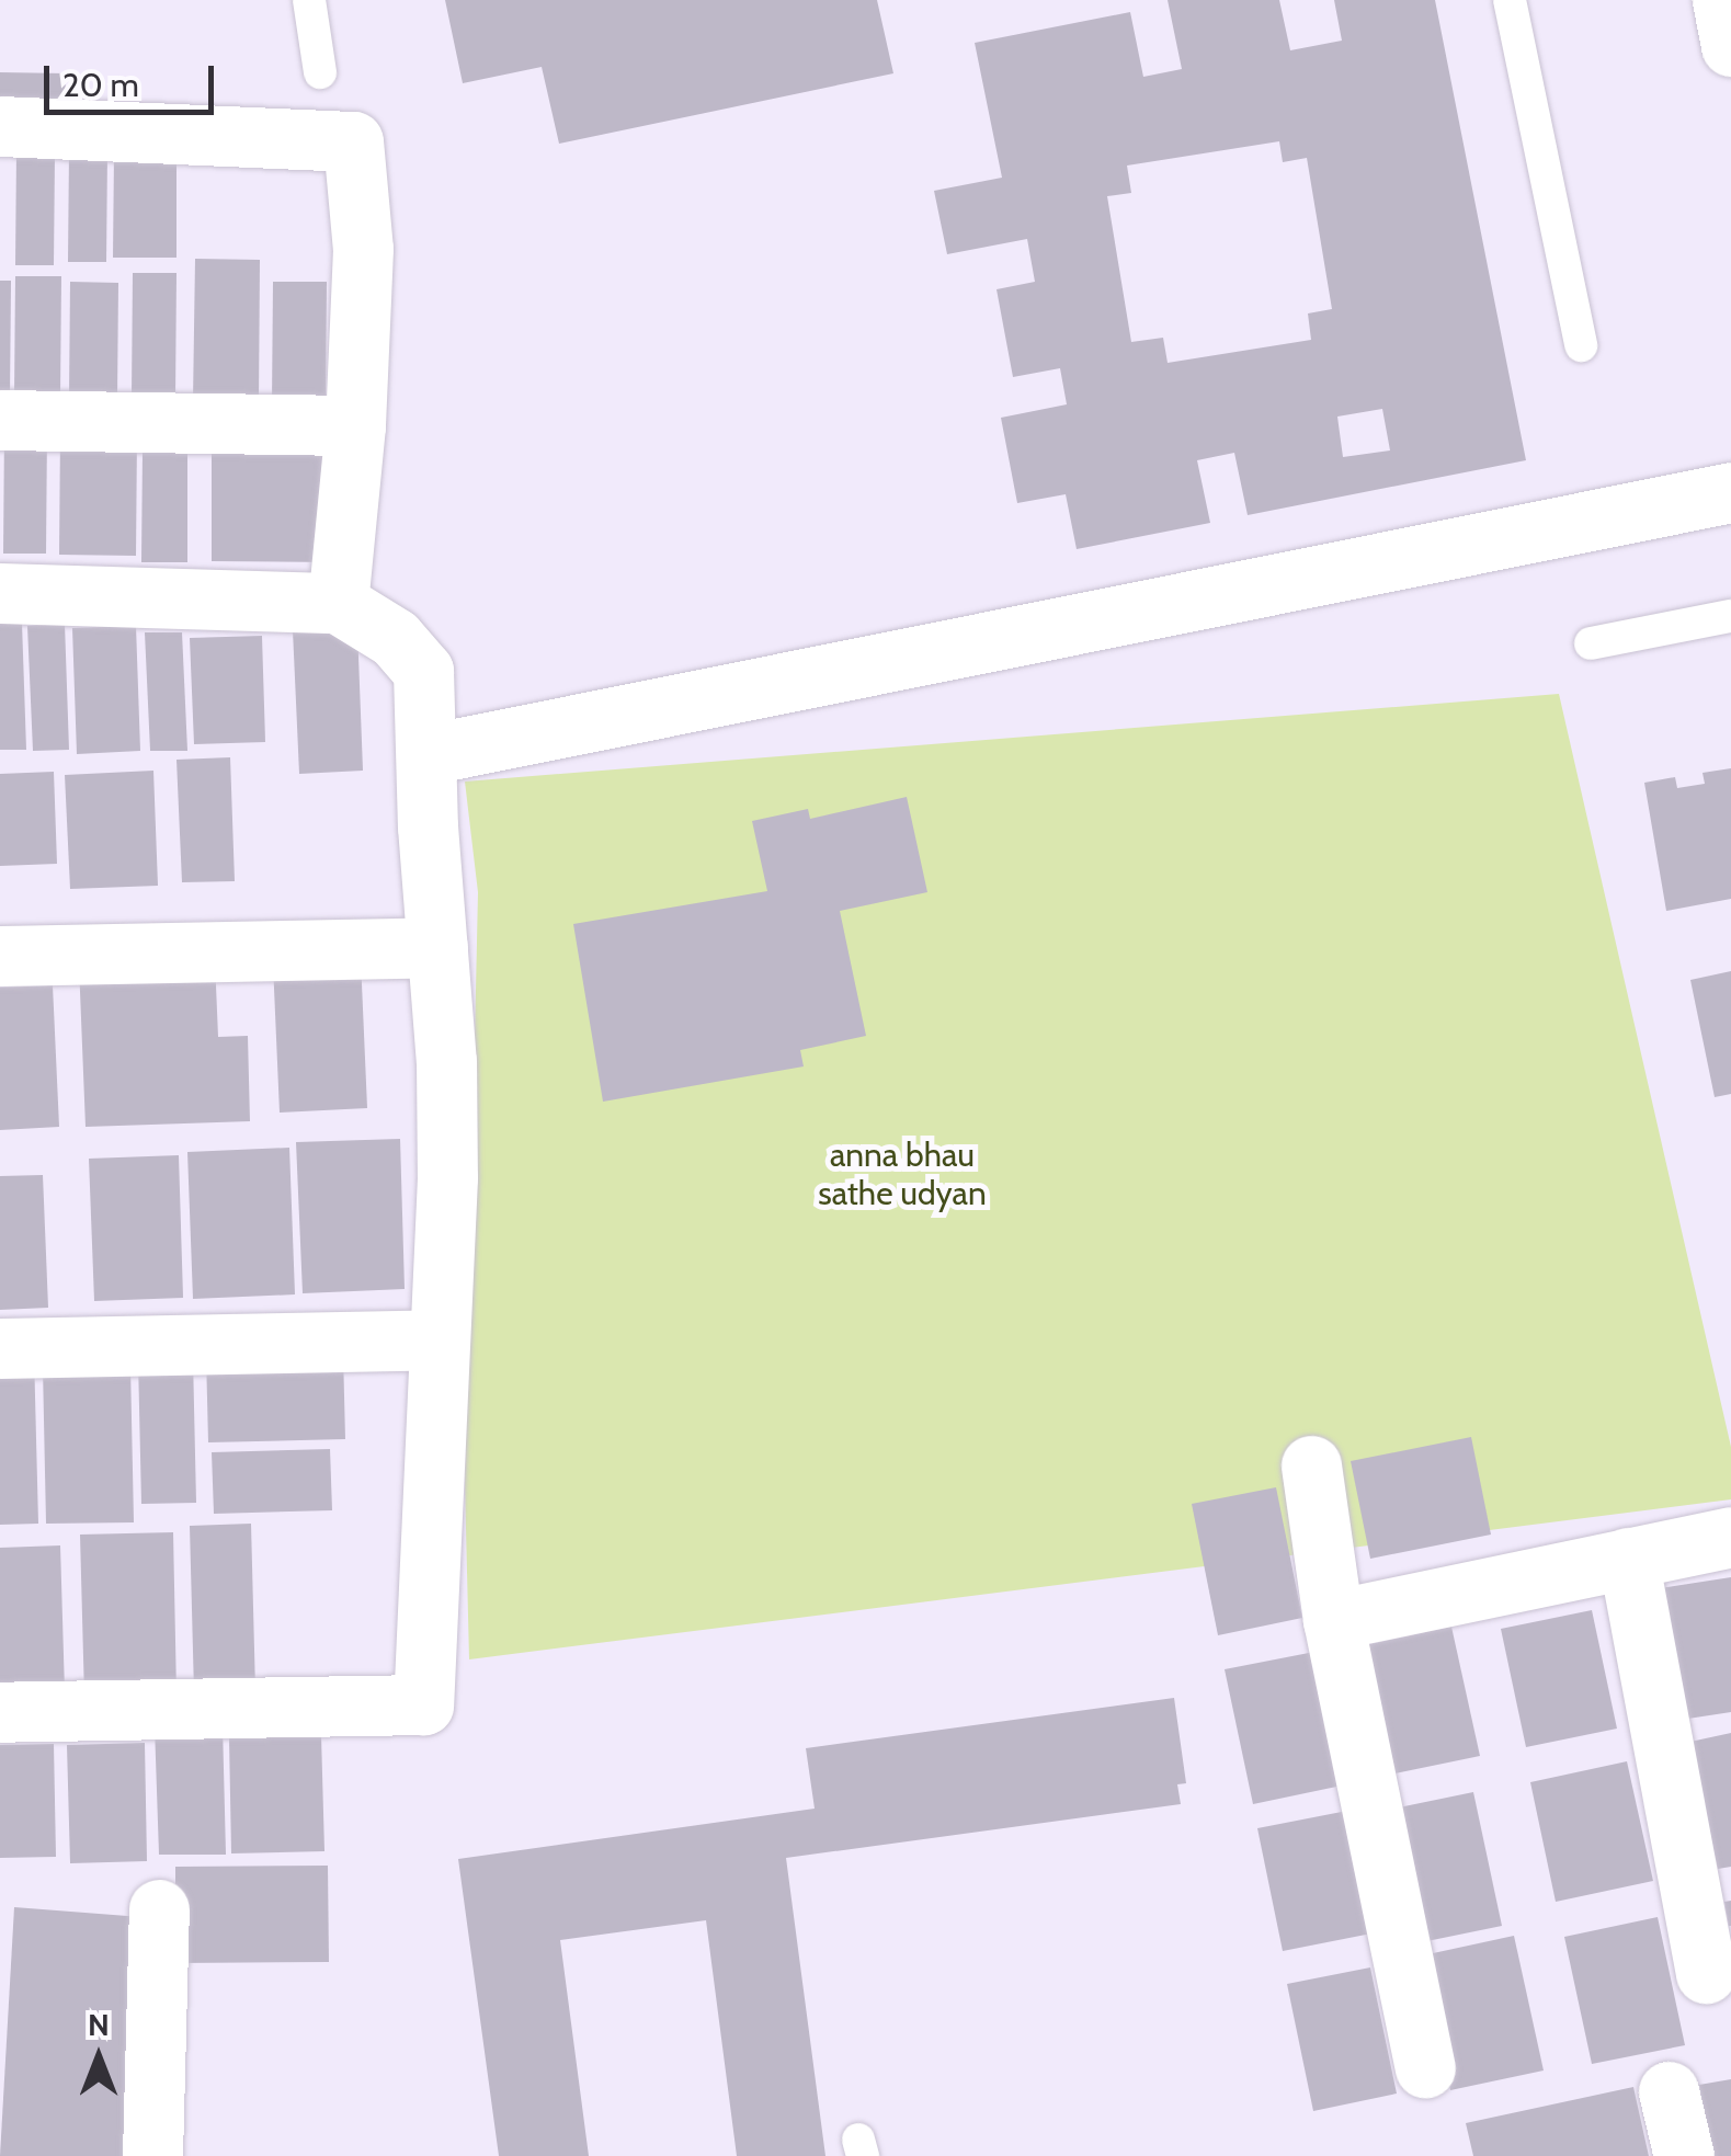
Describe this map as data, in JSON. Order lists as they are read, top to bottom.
{
  "parks": ["anna bhau sathe udyan"],
  "scale_bar": "20 m",
  "north": "top"
}
